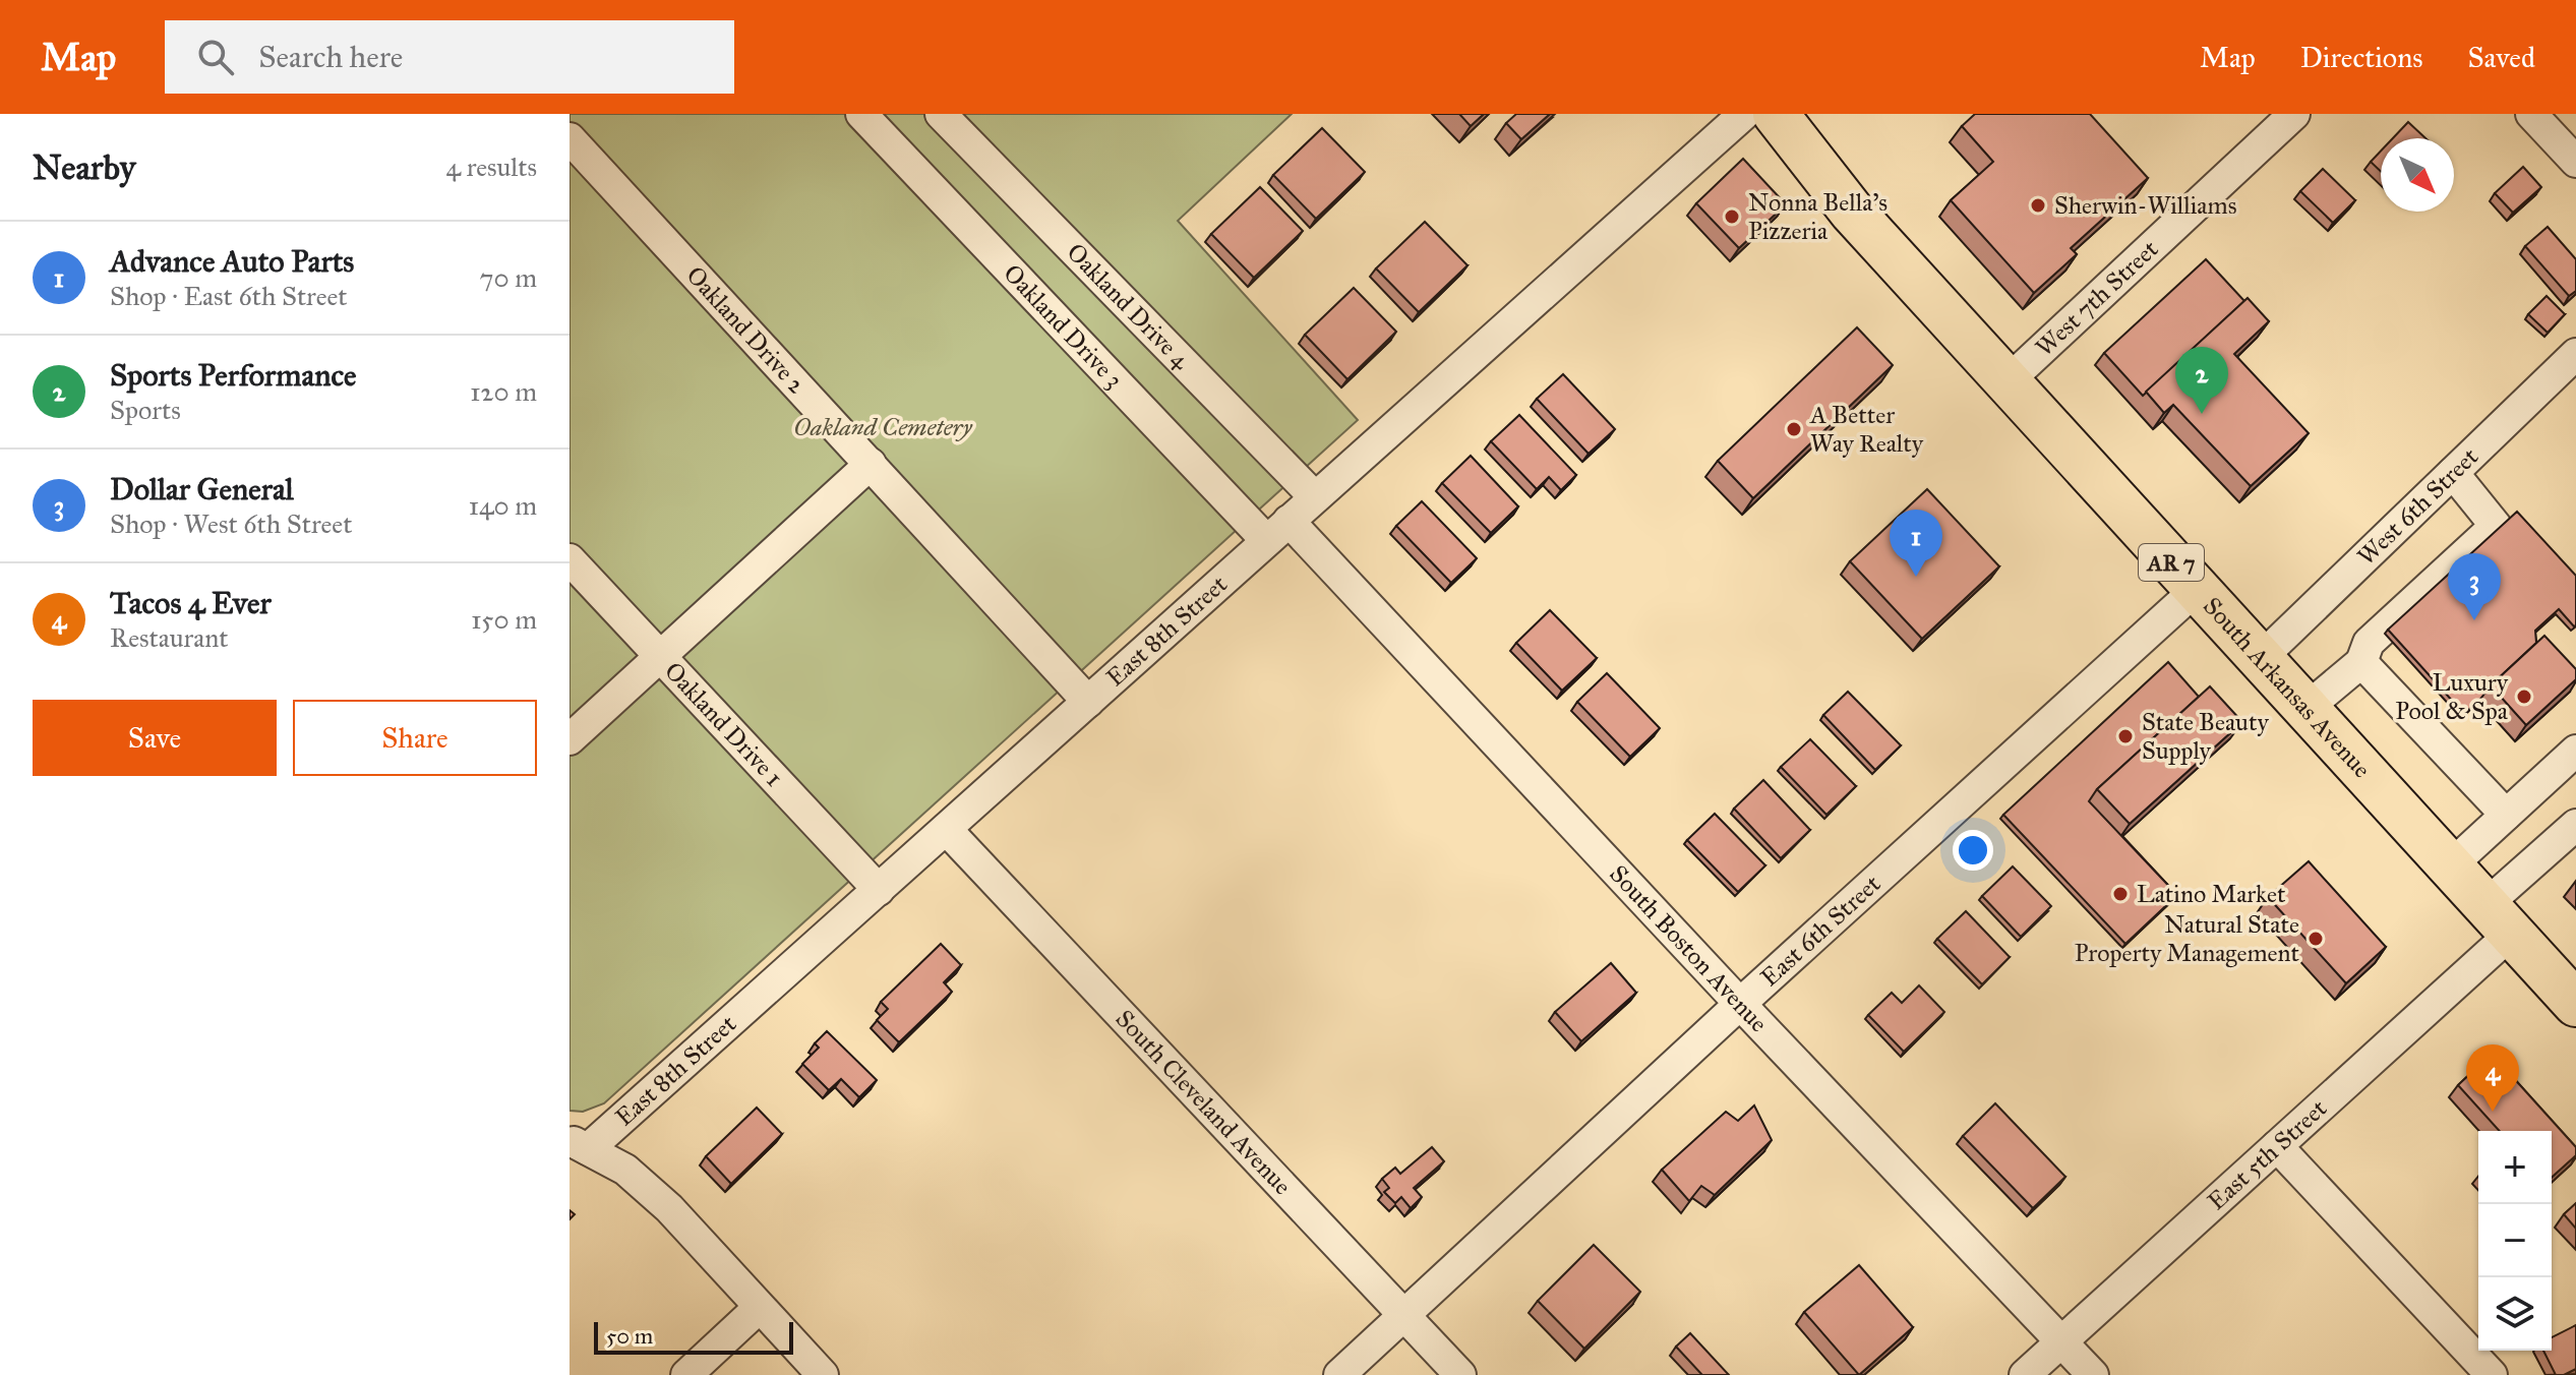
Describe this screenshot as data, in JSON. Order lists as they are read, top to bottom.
{
  "streets": {
    "highway": ["AR 7", "South Arkansas Avenue"],
    "street": [
      "West 7th Street",
      "Oakland Drive 4",
      "Oakland Drive 3",
      "Oakland Drive 2",
      "West 6th Street",
      "East 8th Street",
      "Oakland Drive 1",
      "East 6th Street",
      "South Boston Avenue",
      "South Cleveland Avenue",
      "East 5th Street"
    ]
  },
  "crossings": [
    ["West 7th Street", "South Arkansas Avenue"],
    ["Oakland Drive 4", "East 8th Street"],
    ["Oakland Drive 3", "East 8th Street"],
    ["Oakland Drive 3", "South Boston Avenue"],
    ["Oakland Drive 2", "East 8th Street"],
    ["West 6th Street", "South Arkansas Avenue"],
    ["East 8th Street", "Oakland Drive 1"],
    ["East 8th Street", "South Boston Avenue"],
    ["East 8th Street", "South Cleveland Avenue"],
    ["South Arkansas Avenue", "East 6th Street"],
    ["South Arkansas Avenue", "East 5th Street"],
    ["East 6th Street", "South Boston Avenue"],
    ["East 6th Street", "South Cleveland Avenue"],
    ["South Boston Avenue", "East 5th Street"]
  ],
  "parks": ["Oakland Cemetery"],
  "places": [
    "Sherwin-Williams",
    "Nonna Bella’s Pizzeria",
    "A Better Way Realty",
    "Luxury Pool & Spa",
    "State Beauty Supply",
    "Latino Market",
    "Natural State Property Management"
  ],
  "scale_bar": "50 m",
  "north": "bottom right",
  "page": {
    "header": "Map",
    "search": "Search here",
    "nav": ["Map", "Directions", "Saved"],
    "heading": ["Nearby", "4 results"],
    "list": [
      {
        "mark": "1",
        "name": "Advance Auto Parts",
        "note": "Shop · East 6th Street",
        "value": "70 m"
      },
      {
        "mark": "2",
        "name": "Sports Performance",
        "note": "Sports",
        "value": "120 m"
      },
      {
        "mark": "3",
        "name": "Dollar General",
        "note": "Shop · West 6th Street",
        "value": "140 m"
      },
      {
        "mark": "4",
        "name": "Tacos 4 Ever",
        "note": "Restaurant",
        "value": "150 m"
      }
    ],
    "pins": [
      "2",
      "1",
      "3",
      "4"
    ],
    "buttons": ["Save", "Share"],
    "map_buttons": ["+", "−"],
    "scale": "50 m"
  }
}
